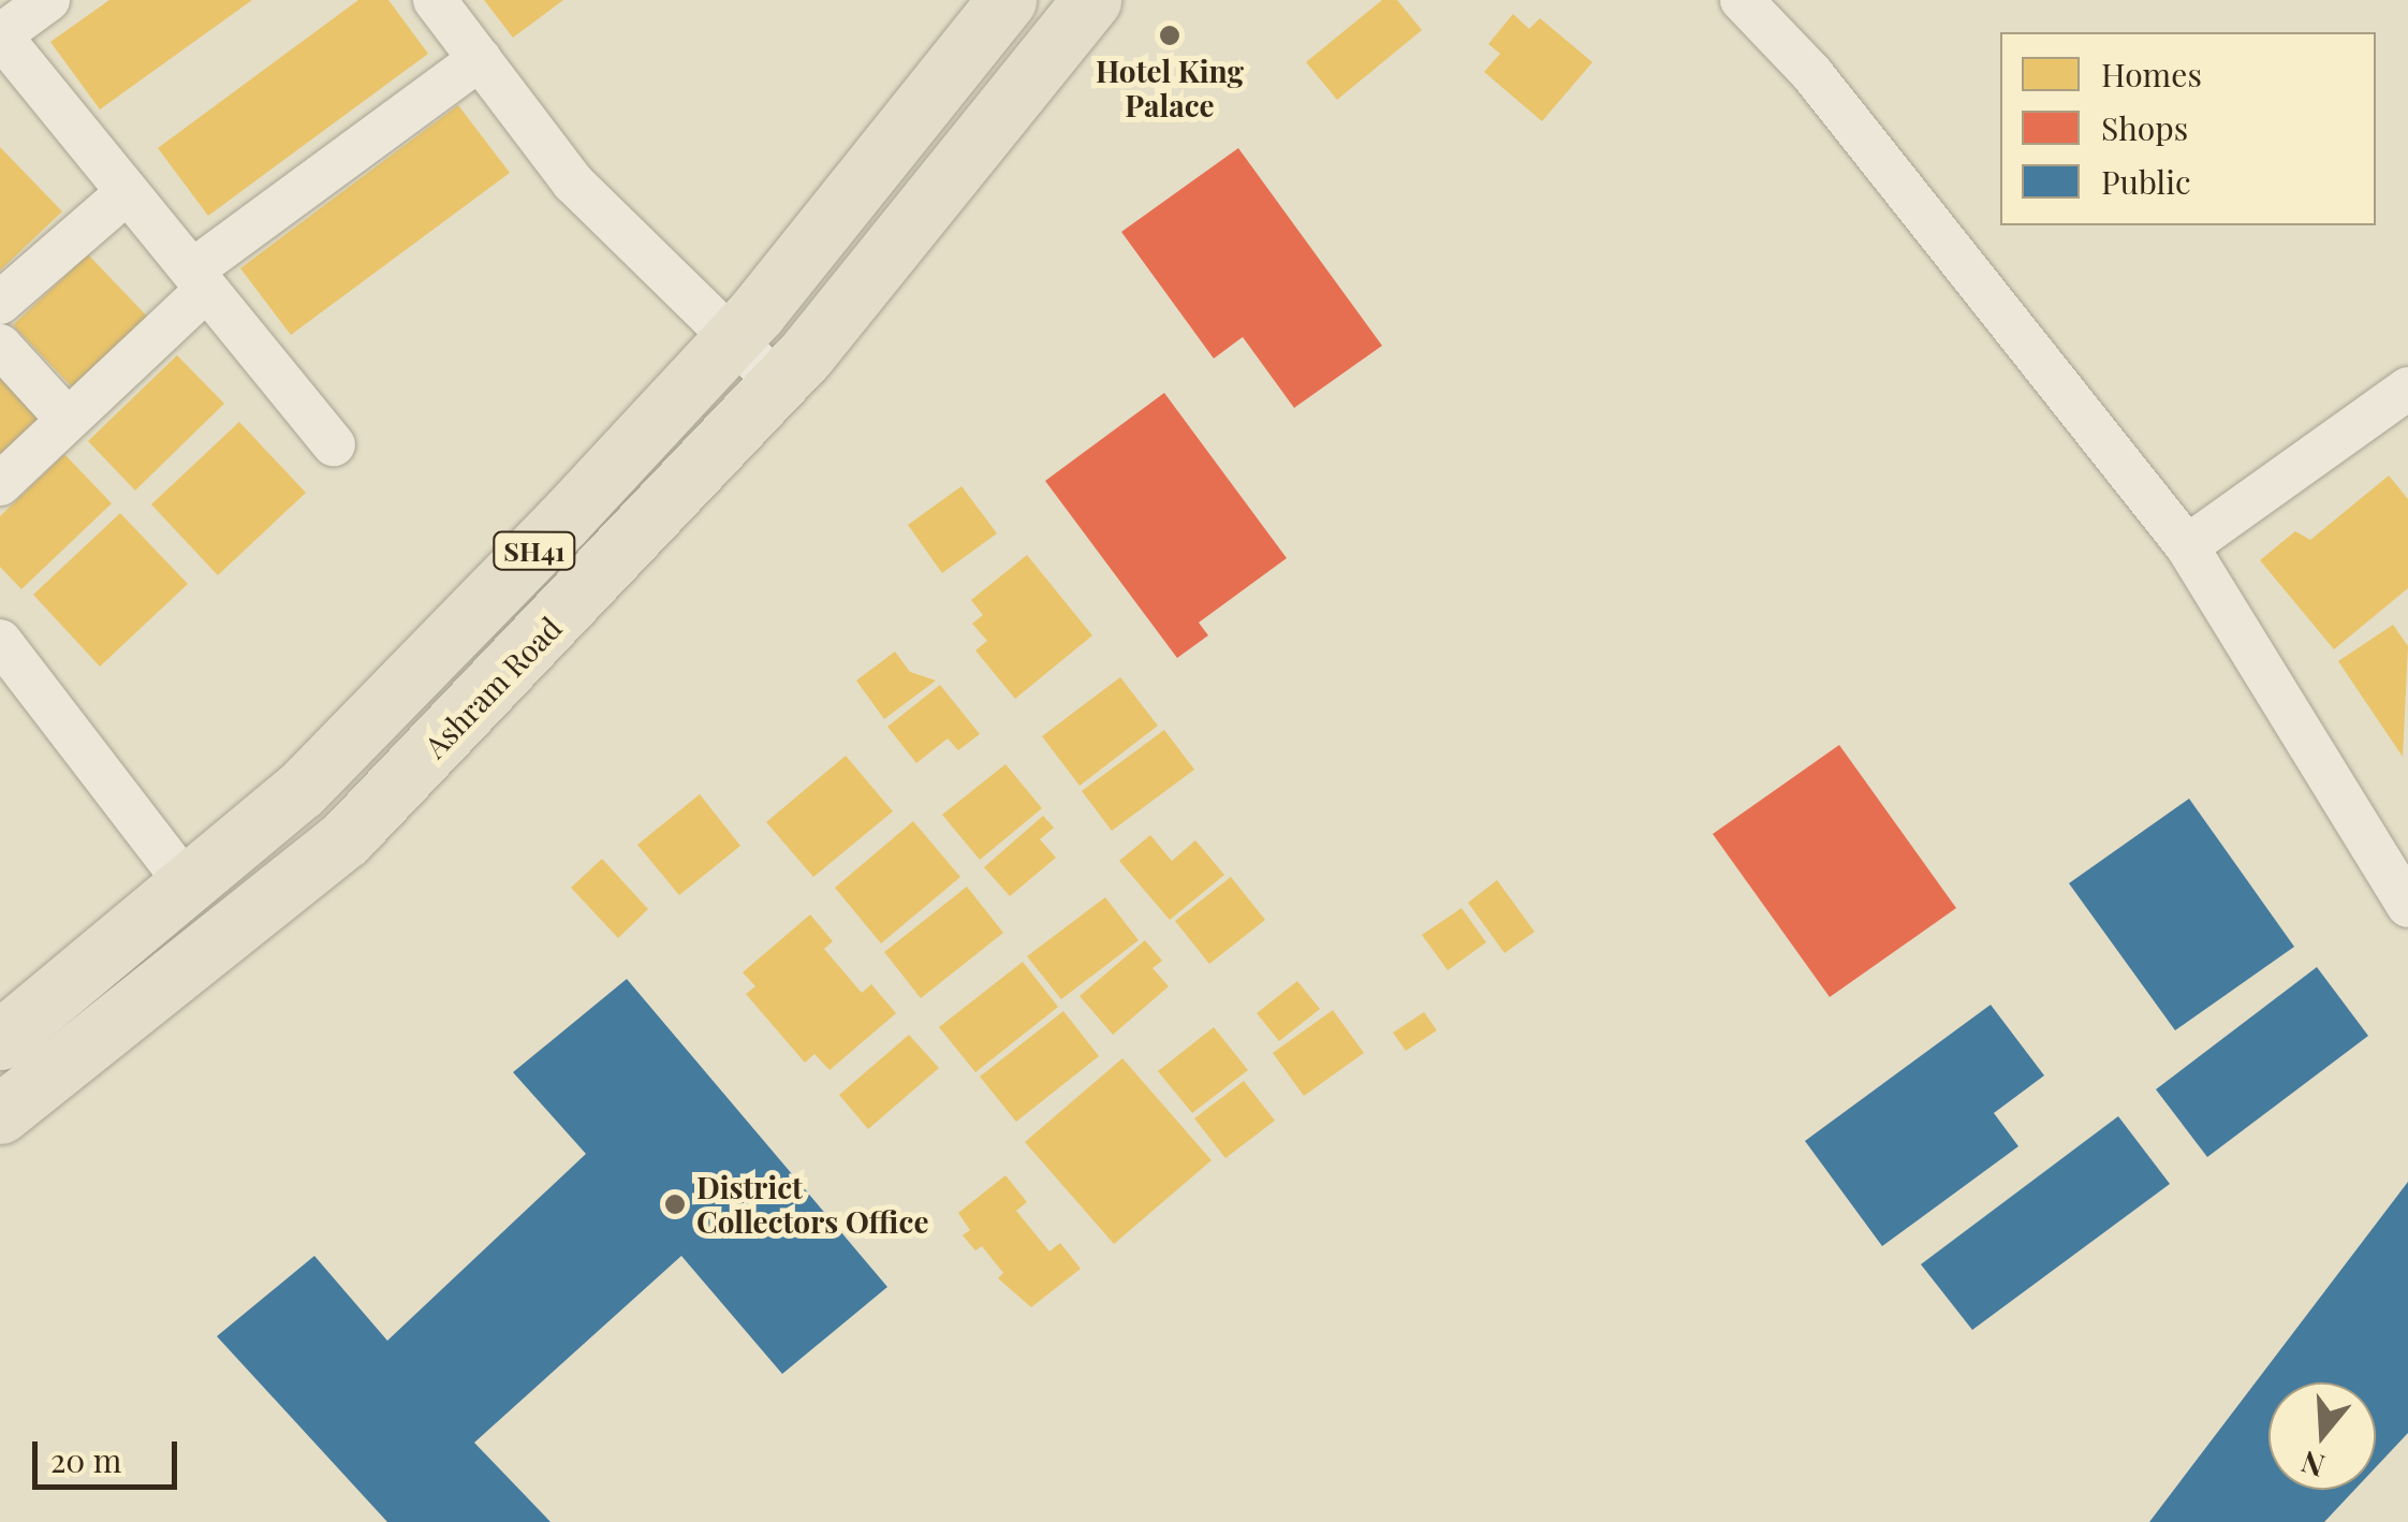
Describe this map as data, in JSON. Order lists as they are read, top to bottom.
{
  "streets": {
    "main road": ["SH41", "Ashram Road"]
  },
  "places": ["Hotel King Palace", "District Collectors Office"],
  "legend": ["Homes", "Shops", "Public"],
  "scale_bar": "20 m",
  "north": "bottom"
}
